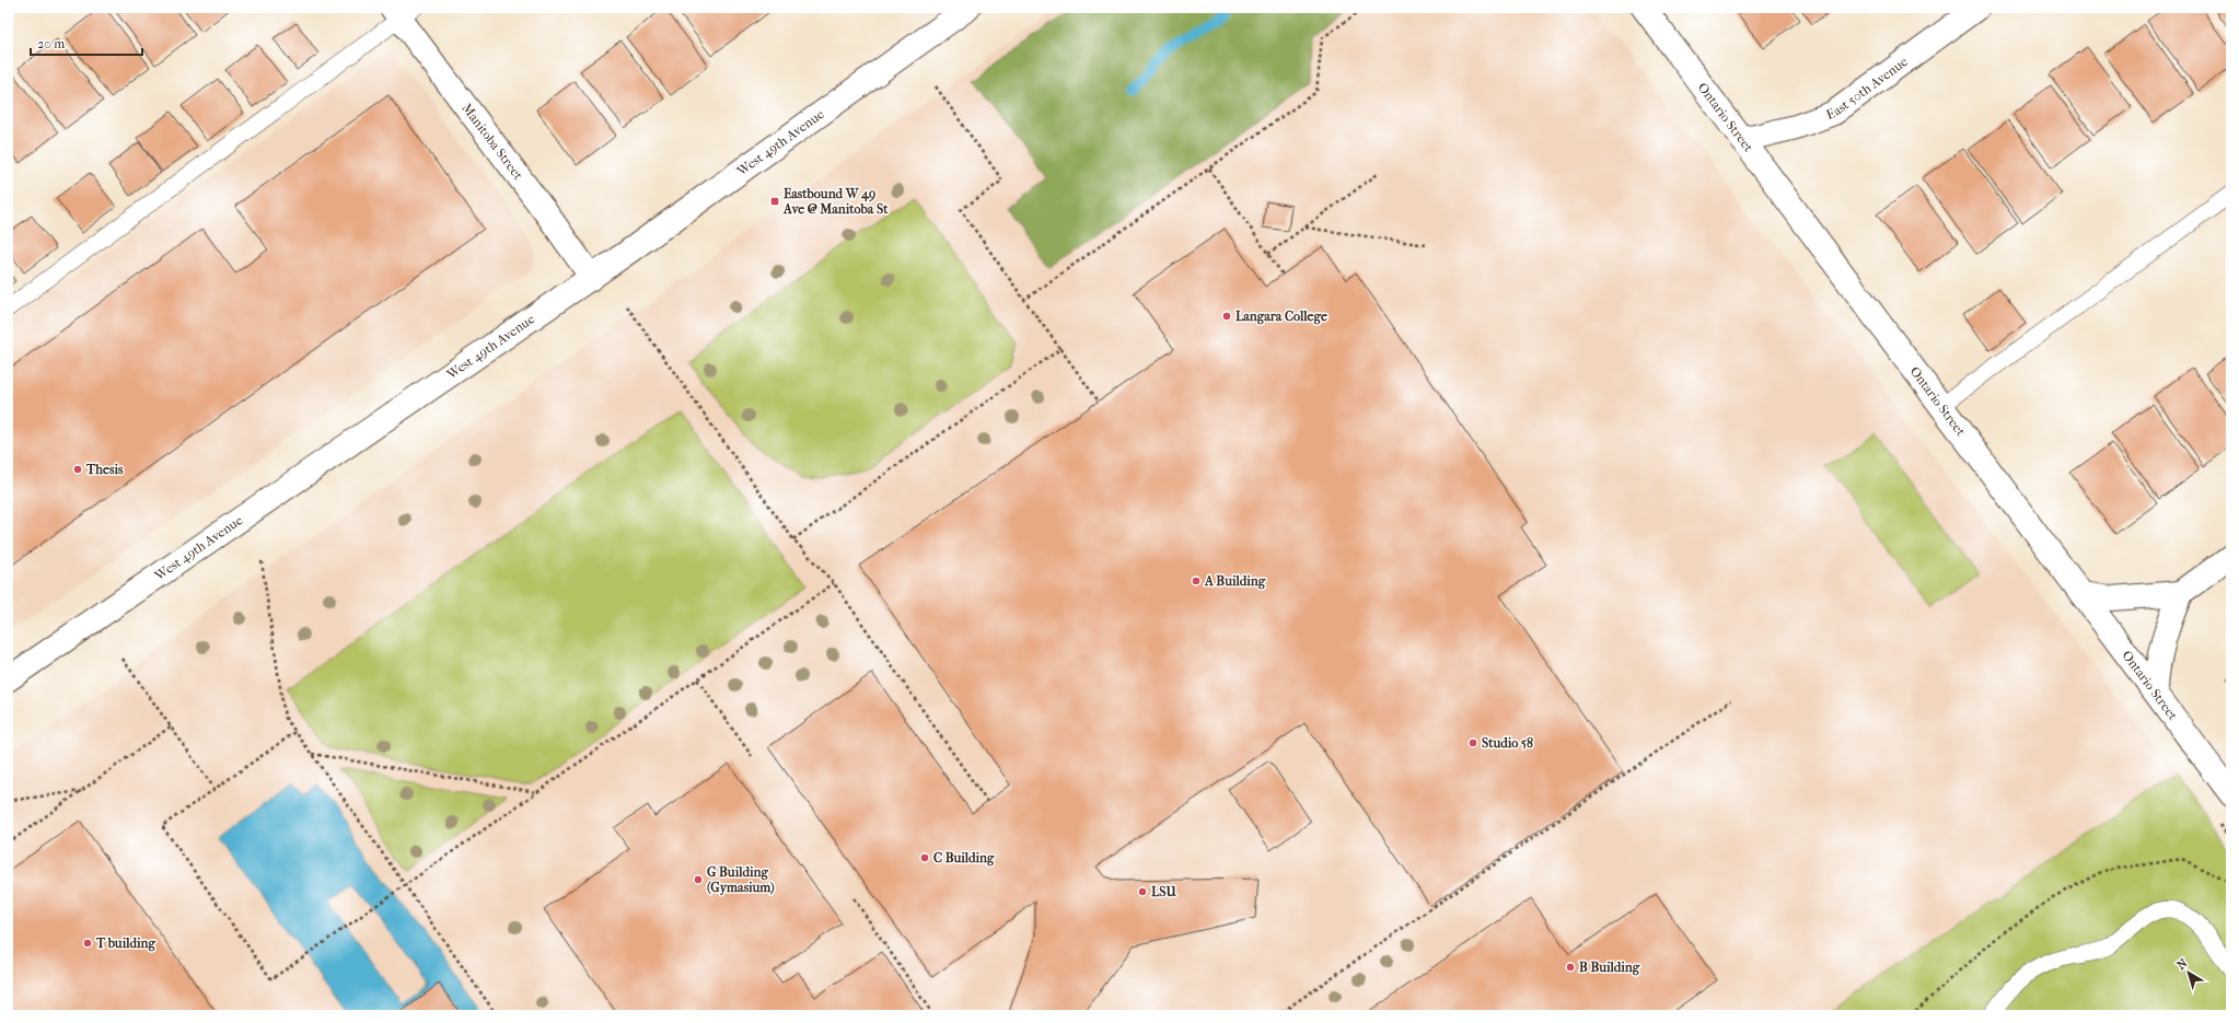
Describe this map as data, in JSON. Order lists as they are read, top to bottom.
{
  "streets": {
    "street": [
      "East 50th Avenue",
      "Ontario Street",
      "Manitoba Street",
      "West 49th Avenue"
    ]
  },
  "crossings": [
    ["East 50th Avenue", "Ontario Street"],
    ["Manitoba Street", "West 49th Avenue"]
  ],
  "places": {
    "transit": ["Eastbound W 49 Ave @ Manitoba St"],
    "other": [
      "Langara College",
      "Thesis",
      "A Building",
      "Studio 58",
      "C Building",
      "G Building (Gymasium)",
      "LSU",
      "T building",
      "B Building"
    ]
  },
  "scale_bar": "20 m",
  "north": "top left"
}
